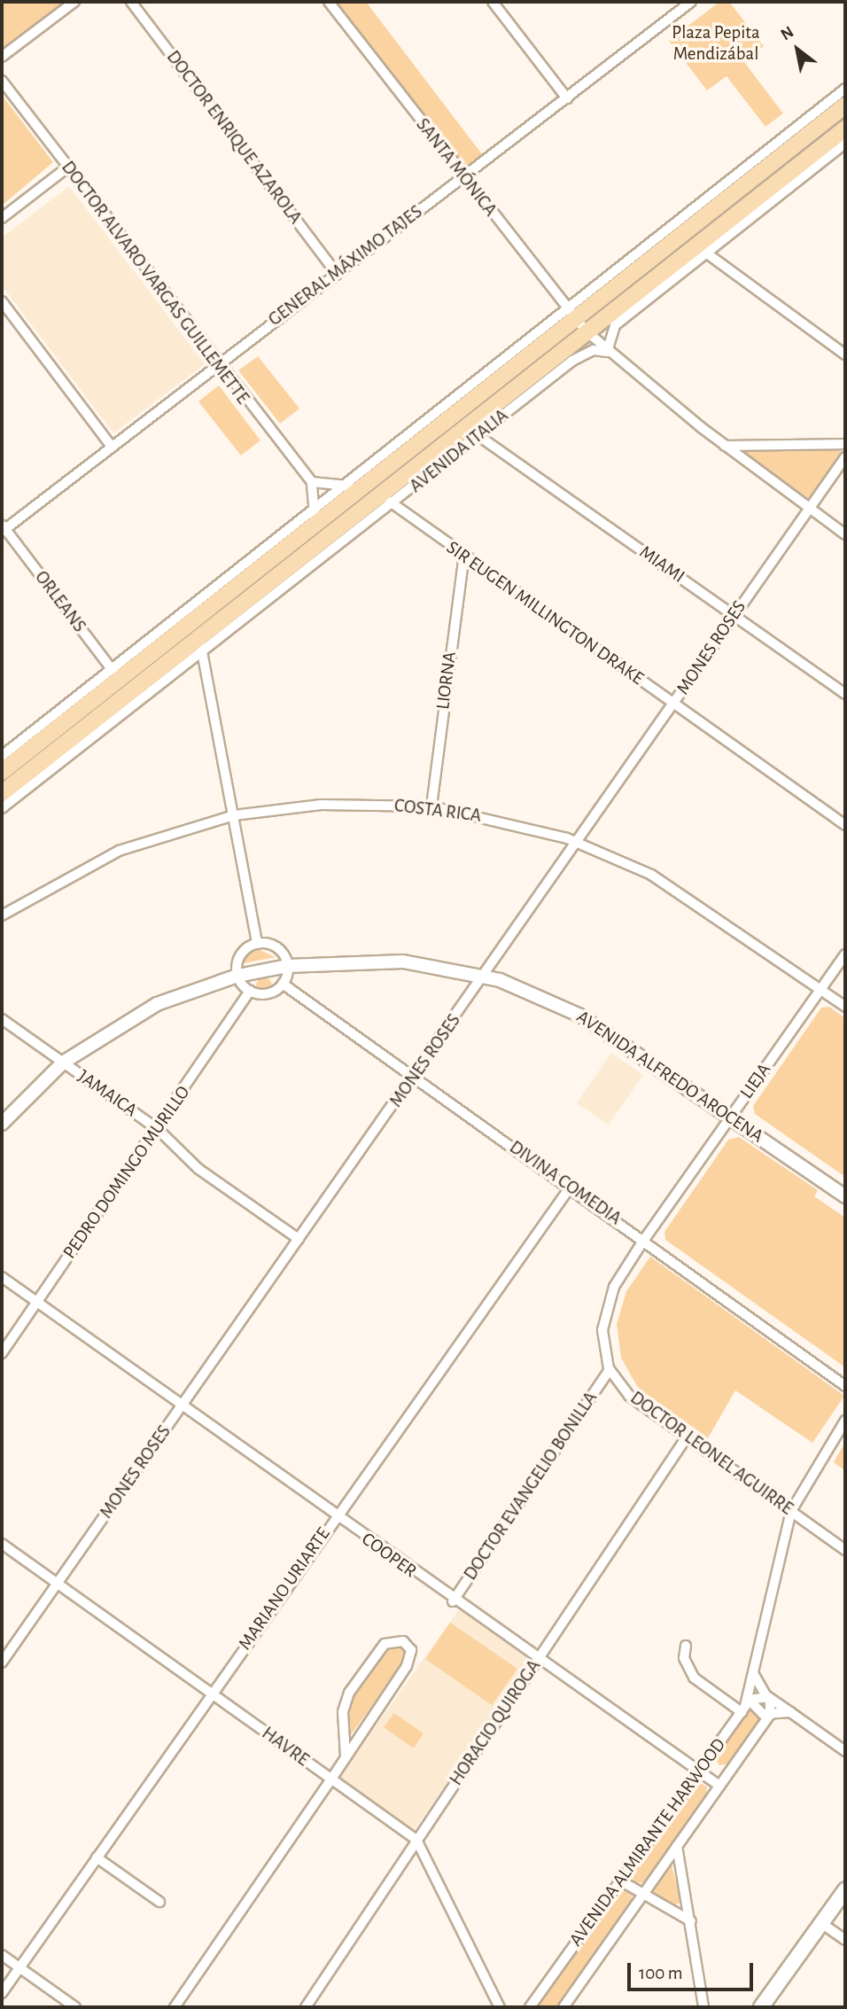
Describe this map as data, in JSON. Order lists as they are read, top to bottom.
{
  "streets": {
    "main road": ["AVENIDA ITALIA"],
    "street": [
      "DOCTOR ENRIQUE AZAROLA",
      "SANTA MÓNICA",
      "GENERAL MÁXIMO TAJES",
      "DOCTOR ALVARO VARGAS GUILLEMETTE",
      "MIAMI",
      "ORLEANS",
      "SIR EUGEN MILLINGTON DRAKE",
      "MONES ROSES",
      "LIORNA",
      "COSTA RICA",
      "AVENIDA ALFREDO AROCENA",
      "LIEJA",
      "JAMAICA",
      "PEDRO DOMINGO MURILLO",
      "DIVINA COMEDIA",
      "DOCTOR LEONEL AGUIRRE",
      "DOCTOR EVANGELIO BONILLA",
      "COOPER",
      "MARIANO URIARTE",
      "HORACIO QUIROGA",
      "HAVRE",
      "AVENIDA ALMIRANTE HARWOOD"
    ]
  },
  "crossings": [
    ["DOCTOR ENRIQUE AZAROLA", "GENERAL MÁXIMO TAJES"],
    ["SANTA MÓNICA", "GENERAL MÁXIMO TAJES"],
    ["SANTA MÓNICA", "AVENIDA ITALIA"],
    ["SANTA MÓNICA", "MONES ROSES"],
    ["GENERAL MÁXIMO TAJES", "DOCTOR ALVARO VARGAS GUILLEMETTE"],
    ["GENERAL MÁXIMO TAJES", "ORLEANS"],
    ["AVENIDA ITALIA", "MIAMI"],
    ["AVENIDA ITALIA", "ORLEANS"],
    ["AVENIDA ITALIA", "SIR EUGEN MILLINGTON DRAKE"],
    ["MIAMI", "MONES ROSES"],
    ["SIR EUGEN MILLINGTON DRAKE", "MONES ROSES"],
    ["SIR EUGEN MILLINGTON DRAKE", "LIORNA"],
    ["MONES ROSES", "COSTA RICA"],
    ["MONES ROSES", "AVENIDA ALFREDO AROCENA"],
    ["MONES ROSES", "JAMAICA"],
    ["MONES ROSES", "DIVINA COMEDIA"],
    ["MONES ROSES", "COOPER"],
    ["MONES ROSES", "HAVRE"],
    ["LIORNA", "COSTA RICA"],
    ["COSTA RICA", "LIEJA"],
    ["AVENIDA ALFREDO AROCENA", "LIEJA"],
    ["AVENIDA ALFREDO AROCENA", "JAMAICA"],
    ["LIEJA", "DIVINA COMEDIA"],
    ["LIEJA", "DOCTOR LEONEL AGUIRRE"],
    ["JAMAICA", "PEDRO DOMINGO MURILLO"],
    ["PEDRO DOMINGO MURILLO", "COOPER"],
    ["DIVINA COMEDIA", "DOCTOR LEONEL AGUIRRE"],
    ["DIVINA COMEDIA", "MARIANO URIARTE"],
    ["DOCTOR LEONEL AGUIRRE", "DOCTOR EVANGELIO BONILLA"],
    ["DOCTOR LEONEL AGUIRRE", "HORACIO QUIROGA"],
    ["DOCTOR LEONEL AGUIRRE", "AVENIDA ALMIRANTE HARWOOD"],
    ["DOCTOR EVANGELIO BONILLA", "COOPER"],
    ["COOPER", "MARIANO URIARTE"],
    ["COOPER", "HORACIO QUIROGA"],
    ["COOPER", "AVENIDA ALMIRANTE HARWOOD"],
    ["MARIANO URIARTE", "HAVRE"],
    ["HORACIO QUIROGA", "HAVRE"]
  ],
  "parks": ["Plaza Pepita Mendizábal"],
  "scale_bar": "100 m",
  "north": "top left"
}
